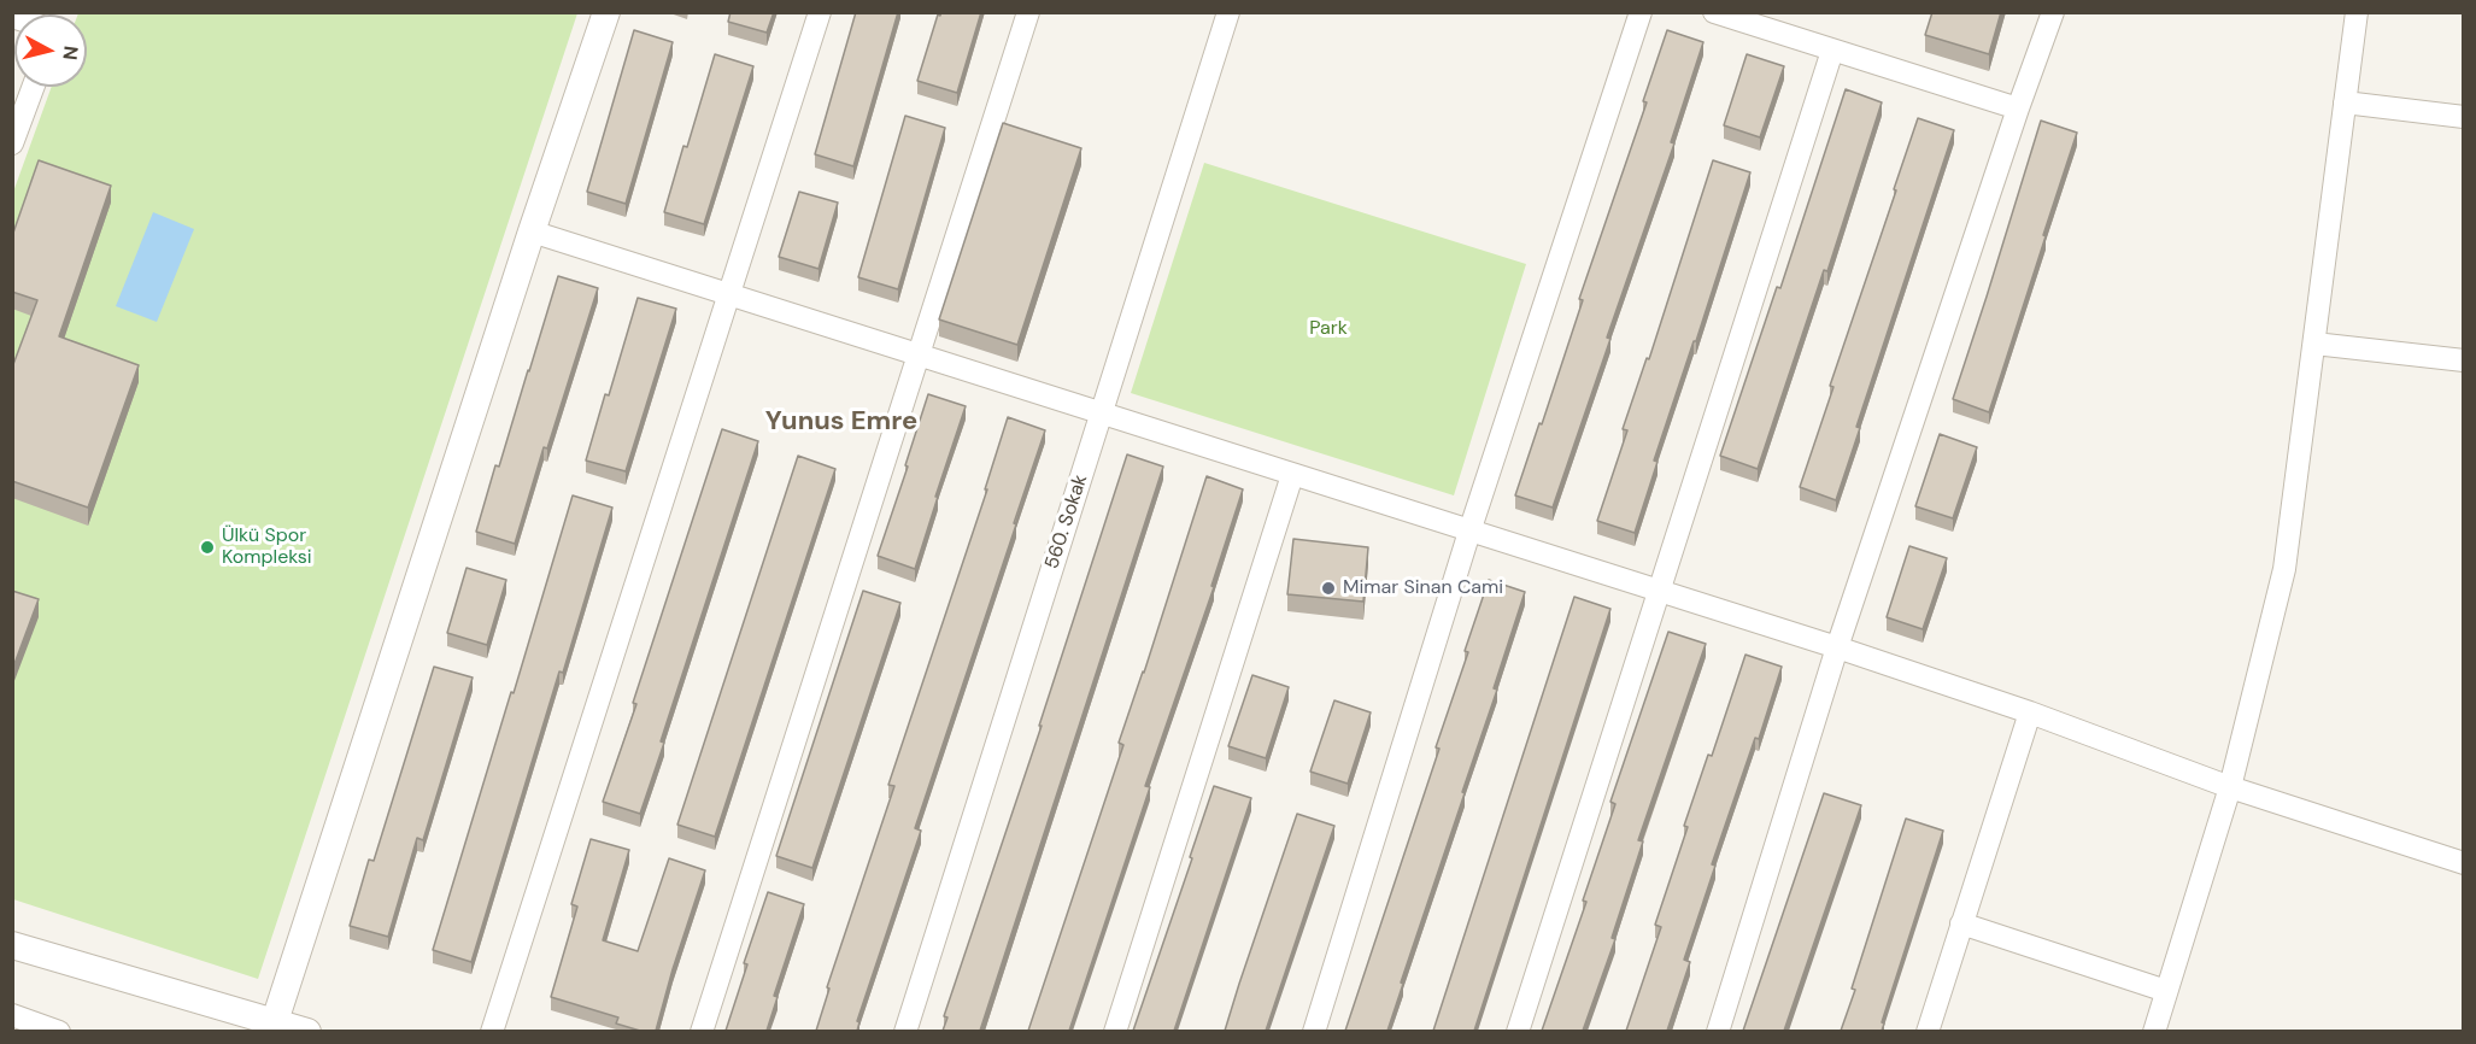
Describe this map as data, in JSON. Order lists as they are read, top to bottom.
{
  "streets": {
    "street": ["560. Sokak"]
  },
  "districts": ["Yunus Emre"],
  "parks": ["Park"],
  "places": ["Ülkü Spor Kompleksi", "Mimar Sinan Cami"],
  "north": "right"
}
